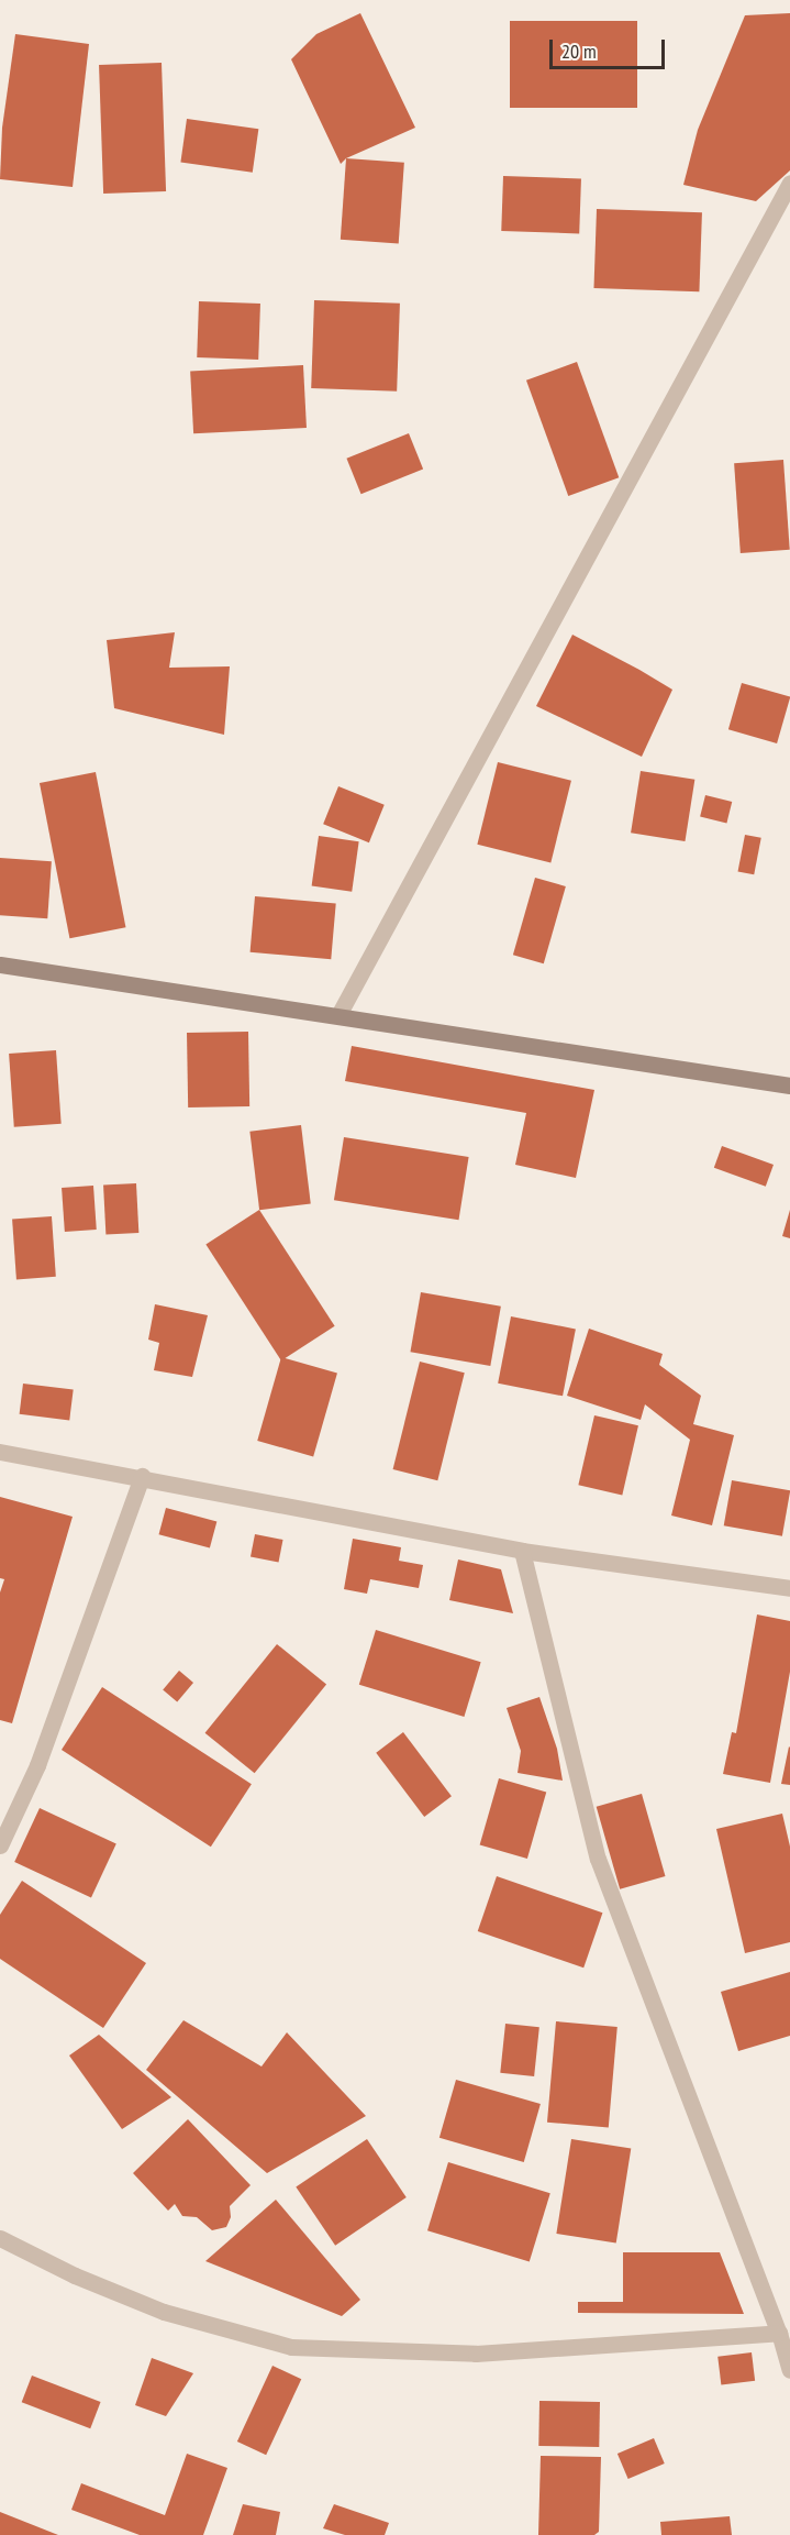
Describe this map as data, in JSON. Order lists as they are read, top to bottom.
{
  "scale_bar": "20 m"
}
